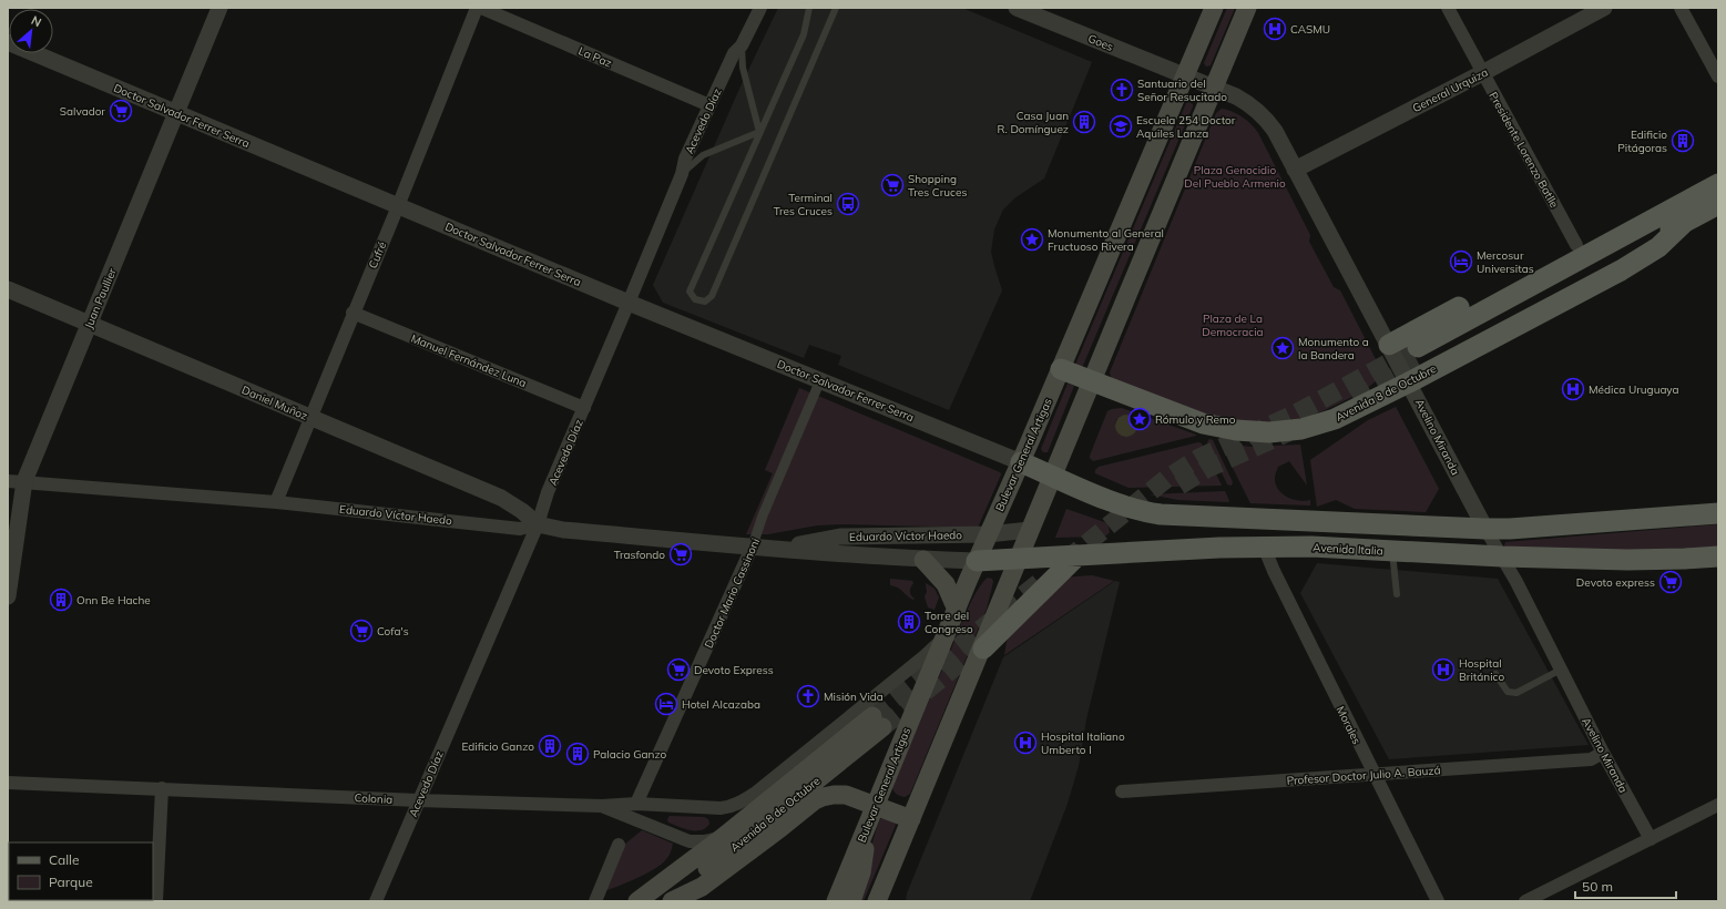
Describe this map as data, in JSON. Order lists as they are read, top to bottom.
{
  "streets": {
    "main road": ["Avenida 8 de Octubre", "Bulevar General Artigas", "Avenida Italia"],
    "street": [
      "Goes",
      "La Paz",
      "General Urquiza",
      "Doctor Salvador Ferrer Serra",
      "Acevedo Díaz",
      "Presidente Lorenzo Batlle",
      "Cufré",
      "Juan Paullier",
      "Manuel Fernández Luna",
      "Daniel Muñoz",
      "Avelino Miranda",
      "Eduardo Víctor Haedo",
      "Doctor Mario Cassinoni",
      "Morales",
      "Profesor Doctor Julio A. Bauzá",
      "Colonia"
    ]
  },
  "crossings": [
    ["Goes", "Avelino Miranda"],
    ["Goes", "Bulevar General Artigas"],
    ["La Paz", "Acevedo Díaz"],
    ["General Urquiza", "Presidente Lorenzo Batlle"],
    ["General Urquiza", "Avelino Miranda"],
    ["Doctor Salvador Ferrer Serra", "Acevedo Díaz"],
    ["Doctor Salvador Ferrer Serra", "Cufré"],
    ["Doctor Salvador Ferrer Serra", "Juan Paullier"],
    ["Doctor Salvador Ferrer Serra", "Bulevar General Artigas"],
    ["Doctor Salvador Ferrer Serra", "Doctor Mario Cassinoni"],
    ["Acevedo Díaz", "Manuel Fernández Luna"],
    ["Acevedo Díaz", "Daniel Muñoz"],
    ["Acevedo Díaz", "Eduardo Víctor Haedo"],
    ["Acevedo Díaz", "Colonia"],
    ["Presidente Lorenzo Batlle", "Avenida 8 de Octubre"],
    ["Cufré", "Manuel Fernández Luna"],
    ["Cufré", "Daniel Muñoz"],
    ["Cufré", "Eduardo Víctor Haedo"],
    ["Juan Paullier", "Daniel Muñoz"],
    ["Juan Paullier", "Eduardo Víctor Haedo"],
    ["Avenida 8 de Octubre", "Avelino Miranda"],
    ["Avenida 8 de Octubre", "Bulevar General Artigas"],
    ["Avenida 8 de Octubre", "Colonia"],
    ["Daniel Muñoz", "Eduardo Víctor Haedo"],
    ["Avelino Miranda", "Bulevar General Artigas"],
    ["Avelino Miranda", "Avenida Italia"],
    ["Avelino Miranda", "Profesor Doctor Julio A. Bauzá"],
    ["Bulevar General Artigas", "Eduardo Víctor Haedo"],
    ["Bulevar General Artigas", "Avenida Italia"],
    ["Bulevar General Artigas", "Colonia"],
    ["Eduardo Víctor Haedo", "Avenida Italia"],
    ["Eduardo Víctor Haedo", "Doctor Mario Cassinoni"],
    ["Avenida Italia", "Morales"],
    ["Doctor Mario Cassinoni", "Colonia"],
    ["Morales", "Profesor Doctor Julio A. Bauzá"]
  ],
  "parks": ["Plaza Genocidio Del Pueblo Armenio", "Plaza de La Democracia"],
  "places": {
    "hospital": [
      "CASMU",
      "Médica Uruguaya",
      "Hospital Británico",
      "Hospital Italiano Umberto I"
    ],
    "church": ["Santuario del Señor Resucitado", "Misión Vida"],
    "supermarket": [
      "Salvador",
      "Shopping Tres Cruces",
      "Trasfondo",
      "Devoto express",
      "Cofa's",
      "Devoto Express"
    ],
    "building": [
      "Casa Juan R. Domínguez",
      "Edificio Pitágoras",
      "Onn Be Hache",
      "Torre del Congreso",
      "Edificio Ganzo",
      "Palacio Ganzo"
    ],
    "school or university": ["Escuela 254 Doctor Aquiles Lanza"],
    "bus stop": ["Terminal Tres Cruces"],
    "place": ["Monumento al General Fructuoso Rivera", "Monumento a la Bandera", "Rómulo y Remo"],
    "hotel": ["Mercosur Universitas", "Hotel Alcazaba"]
  },
  "legend": ["Calle", "Parque"],
  "scale_bar": "50 m",
  "north": "top right"
}
